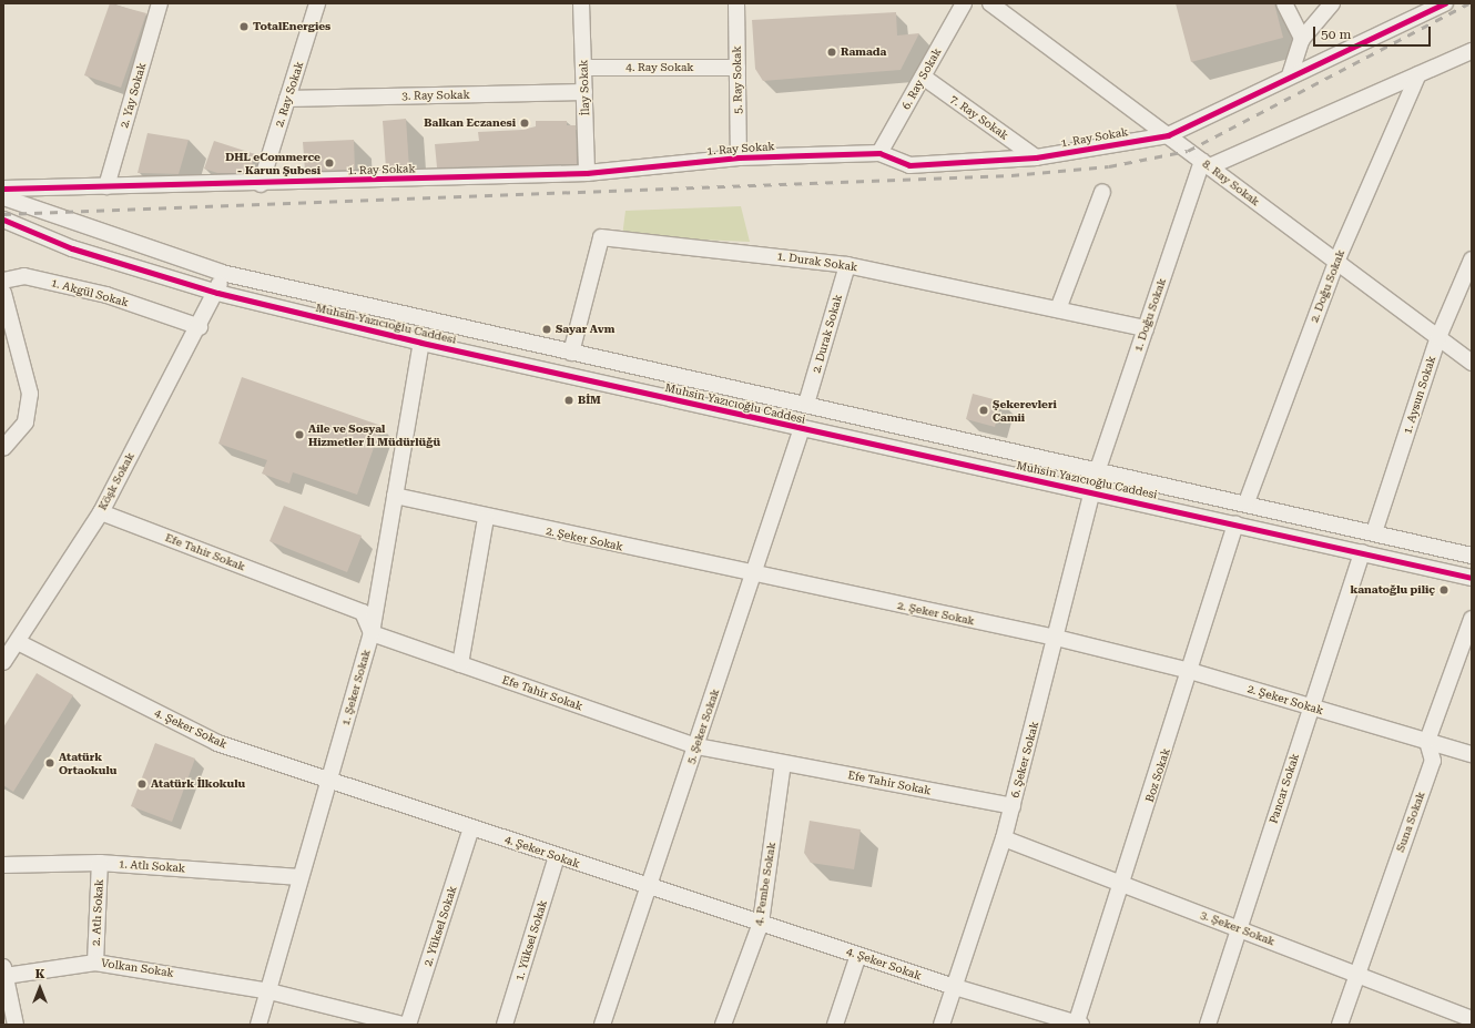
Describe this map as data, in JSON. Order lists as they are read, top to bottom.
{
  "streets": {
    "street": [
      "4. Ray Sokak",
      "6. Ray Sokak",
      "5. Ray Sokak",
      "İlay Sokak",
      "2. Ray Sokak",
      "2. Yay Sokak",
      "3. Ray Sokak",
      "7. Ray Sokak",
      "1. Ray Sokak",
      "8. Ray Sokak",
      "1. Durak Sokak",
      "2. Doğu Sokak",
      "1. Akgül Sokak",
      "1. Doğu Sokak",
      "Muhsin Yazıcıoğlu Caddesi",
      "2. Durak Sokak",
      "1. Aysun Sokak",
      "Köşk Sokak",
      "2. Şeker Sokak",
      "Efe Tahir Sokak",
      "1. Şeker Sokak",
      "5. Şeker Sokak",
      "4. Şeker Sokak",
      "6. Şeker Sokak",
      "Boz Sokak",
      "Pancar Sokak",
      "Suna Sokak",
      "1. Atlı Sokak",
      "4. Pembe Sokak",
      "2. Atlı Sokak",
      "2. Yüksel Sokak",
      "3. Şeker Sokak",
      "1. Yüksel Sokak",
      "Volkan Sokak"
    ]
  },
  "crossings": [
    ["4. Ray Sokak", "5. Ray Sokak"],
    ["4. Ray Sokak", "İlay Sokak"],
    ["6. Ray Sokak", "7. Ray Sokak"],
    ["6. Ray Sokak", "1. Ray Sokak"],
    ["5. Ray Sokak", "1. Ray Sokak"],
    ["İlay Sokak", "3. Ray Sokak"],
    ["İlay Sokak", "1. Ray Sokak"],
    ["2. Ray Sokak", "3. Ray Sokak"],
    ["2. Ray Sokak", "1. Ray Sokak"],
    ["2. Yay Sokak", "1. Ray Sokak"],
    ["7. Ray Sokak", "1. Ray Sokak"],
    ["1. Ray Sokak", "8. Ray Sokak"],
    ["8. Ray Sokak", "2. Doğu Sokak"],
    ["8. Ray Sokak", "1. Doğu Sokak"],
    ["8. Ray Sokak", "1. Aysun Sokak"],
    ["1. Durak Sokak", "1. Doğu Sokak"],
    ["1. Durak Sokak", "Muhsin Yazıcıoğlu Caddesi"],
    ["1. Durak Sokak", "2. Durak Sokak"],
    ["2. Doğu Sokak", "Muhsin Yazıcıoğlu Caddesi"],
    ["1. Akgül Sokak", "Köşk Sokak"],
    ["1. Doğu Sokak", "Muhsin Yazıcıoğlu Caddesi"],
    ["1. Doğu Sokak", "6. Şeker Sokak"],
    ["Muhsin Yazıcıoğlu Caddesi", "2. Durak Sokak"],
    ["Muhsin Yazıcıoğlu Caddesi", "1. Aysun Sokak"],
    ["Muhsin Yazıcıoğlu Caddesi", "Köşk Sokak"],
    ["Muhsin Yazıcıoğlu Caddesi", "1. Şeker Sokak"],
    ["Muhsin Yazıcıoğlu Caddesi", "5. Şeker Sokak"],
    ["Muhsin Yazıcıoğlu Caddesi", "6. Şeker Sokak"],
    ["Muhsin Yazıcıoğlu Caddesi", "Boz Sokak"],
    ["Muhsin Yazıcıoğlu Caddesi", "Pancar Sokak"],
    ["Köşk Sokak", "Efe Tahir Sokak"],
    ["Köşk Sokak", "4. Şeker Sokak"],
    ["2. Şeker Sokak", "1. Şeker Sokak"],
    ["2. Şeker Sokak", "5. Şeker Sokak"],
    ["2. Şeker Sokak", "6. Şeker Sokak"],
    ["2. Şeker Sokak", "Boz Sokak"],
    ["2. Şeker Sokak", "Pancar Sokak"],
    ["2. Şeker Sokak", "Suna Sokak"],
    ["Efe Tahir Sokak", "1. Şeker Sokak"],
    ["Efe Tahir Sokak", "5. Şeker Sokak"],
    ["Efe Tahir Sokak", "6. Şeker Sokak"],
    ["Efe Tahir Sokak", "4. Pembe Sokak"],
    ["1. Şeker Sokak", "4. Şeker Sokak"],
    ["1. Şeker Sokak", "1. Atlı Sokak"],
    ["1. Şeker Sokak", "Volkan Sokak"],
    ["5. Şeker Sokak", "4. Şeker Sokak"],
    ["4. Şeker Sokak", "6. Şeker Sokak"],
    ["4. Şeker Sokak", "Boz Sokak"],
    ["4. Şeker Sokak", "4. Pembe Sokak"],
    ["4. Şeker Sokak", "2. Yüksel Sokak"],
    ["4. Şeker Sokak", "1. Yüksel Sokak"],
    ["6. Şeker Sokak", "3. Şeker Sokak"],
    ["Boz Sokak", "3. Şeker Sokak"],
    ["Pancar Sokak", "3. Şeker Sokak"],
    ["Suna Sokak", "3. Şeker Sokak"],
    ["1. Atlı Sokak", "2. Atlı Sokak"],
    ["2. Atlı Sokak", "Volkan Sokak"]
  ],
  "places": [
    "TotalEnergies",
    "Ramada",
    "Balkan Eczanesi",
    "DHL eCommerce - Karun Şubesi",
    "Sayar Avm",
    "BİM",
    "Şekerevleri Camii",
    "Aile ve Sosyal Hizmetler İl Müdürlüğü",
    "kanatoğlu piliç",
    "Atatürk Ortaokulu",
    "Atatürk İlkokulu"
  ],
  "scale_bar": "50 m",
  "north": "top"
}
